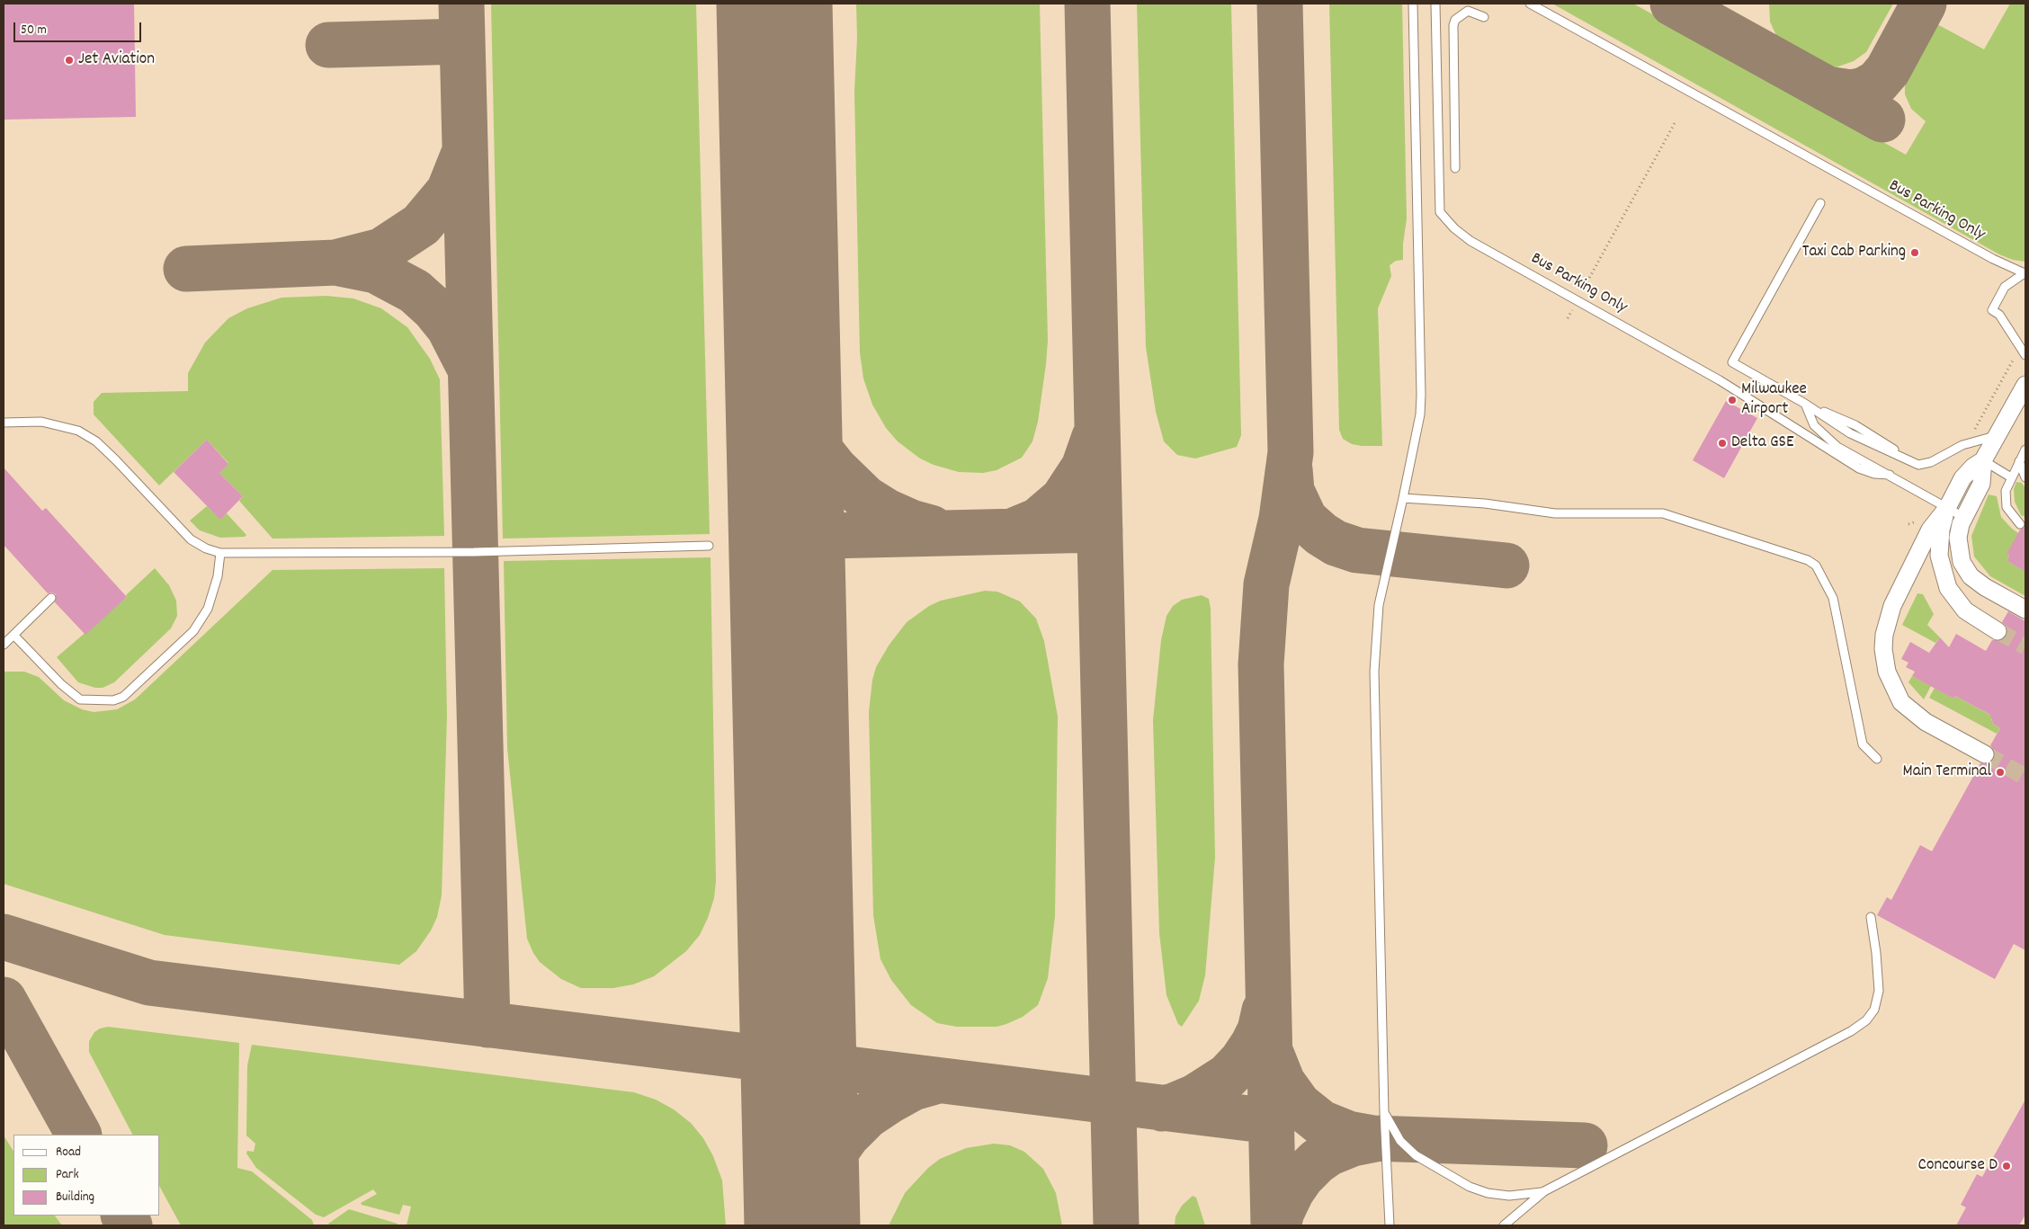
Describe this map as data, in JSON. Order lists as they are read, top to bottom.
{
  "streets": {
    "lane": ["Bus Parking Only"]
  },
  "places": [
    "Jet Aviation",
    "Taxi Cab Parking",
    "Milwaukee Airport",
    "Delta GSE",
    "Main Terminal",
    "Concourse D"
  ],
  "legend": ["Road", "Park", "Building"],
  "scale_bar": "50 m"
}
